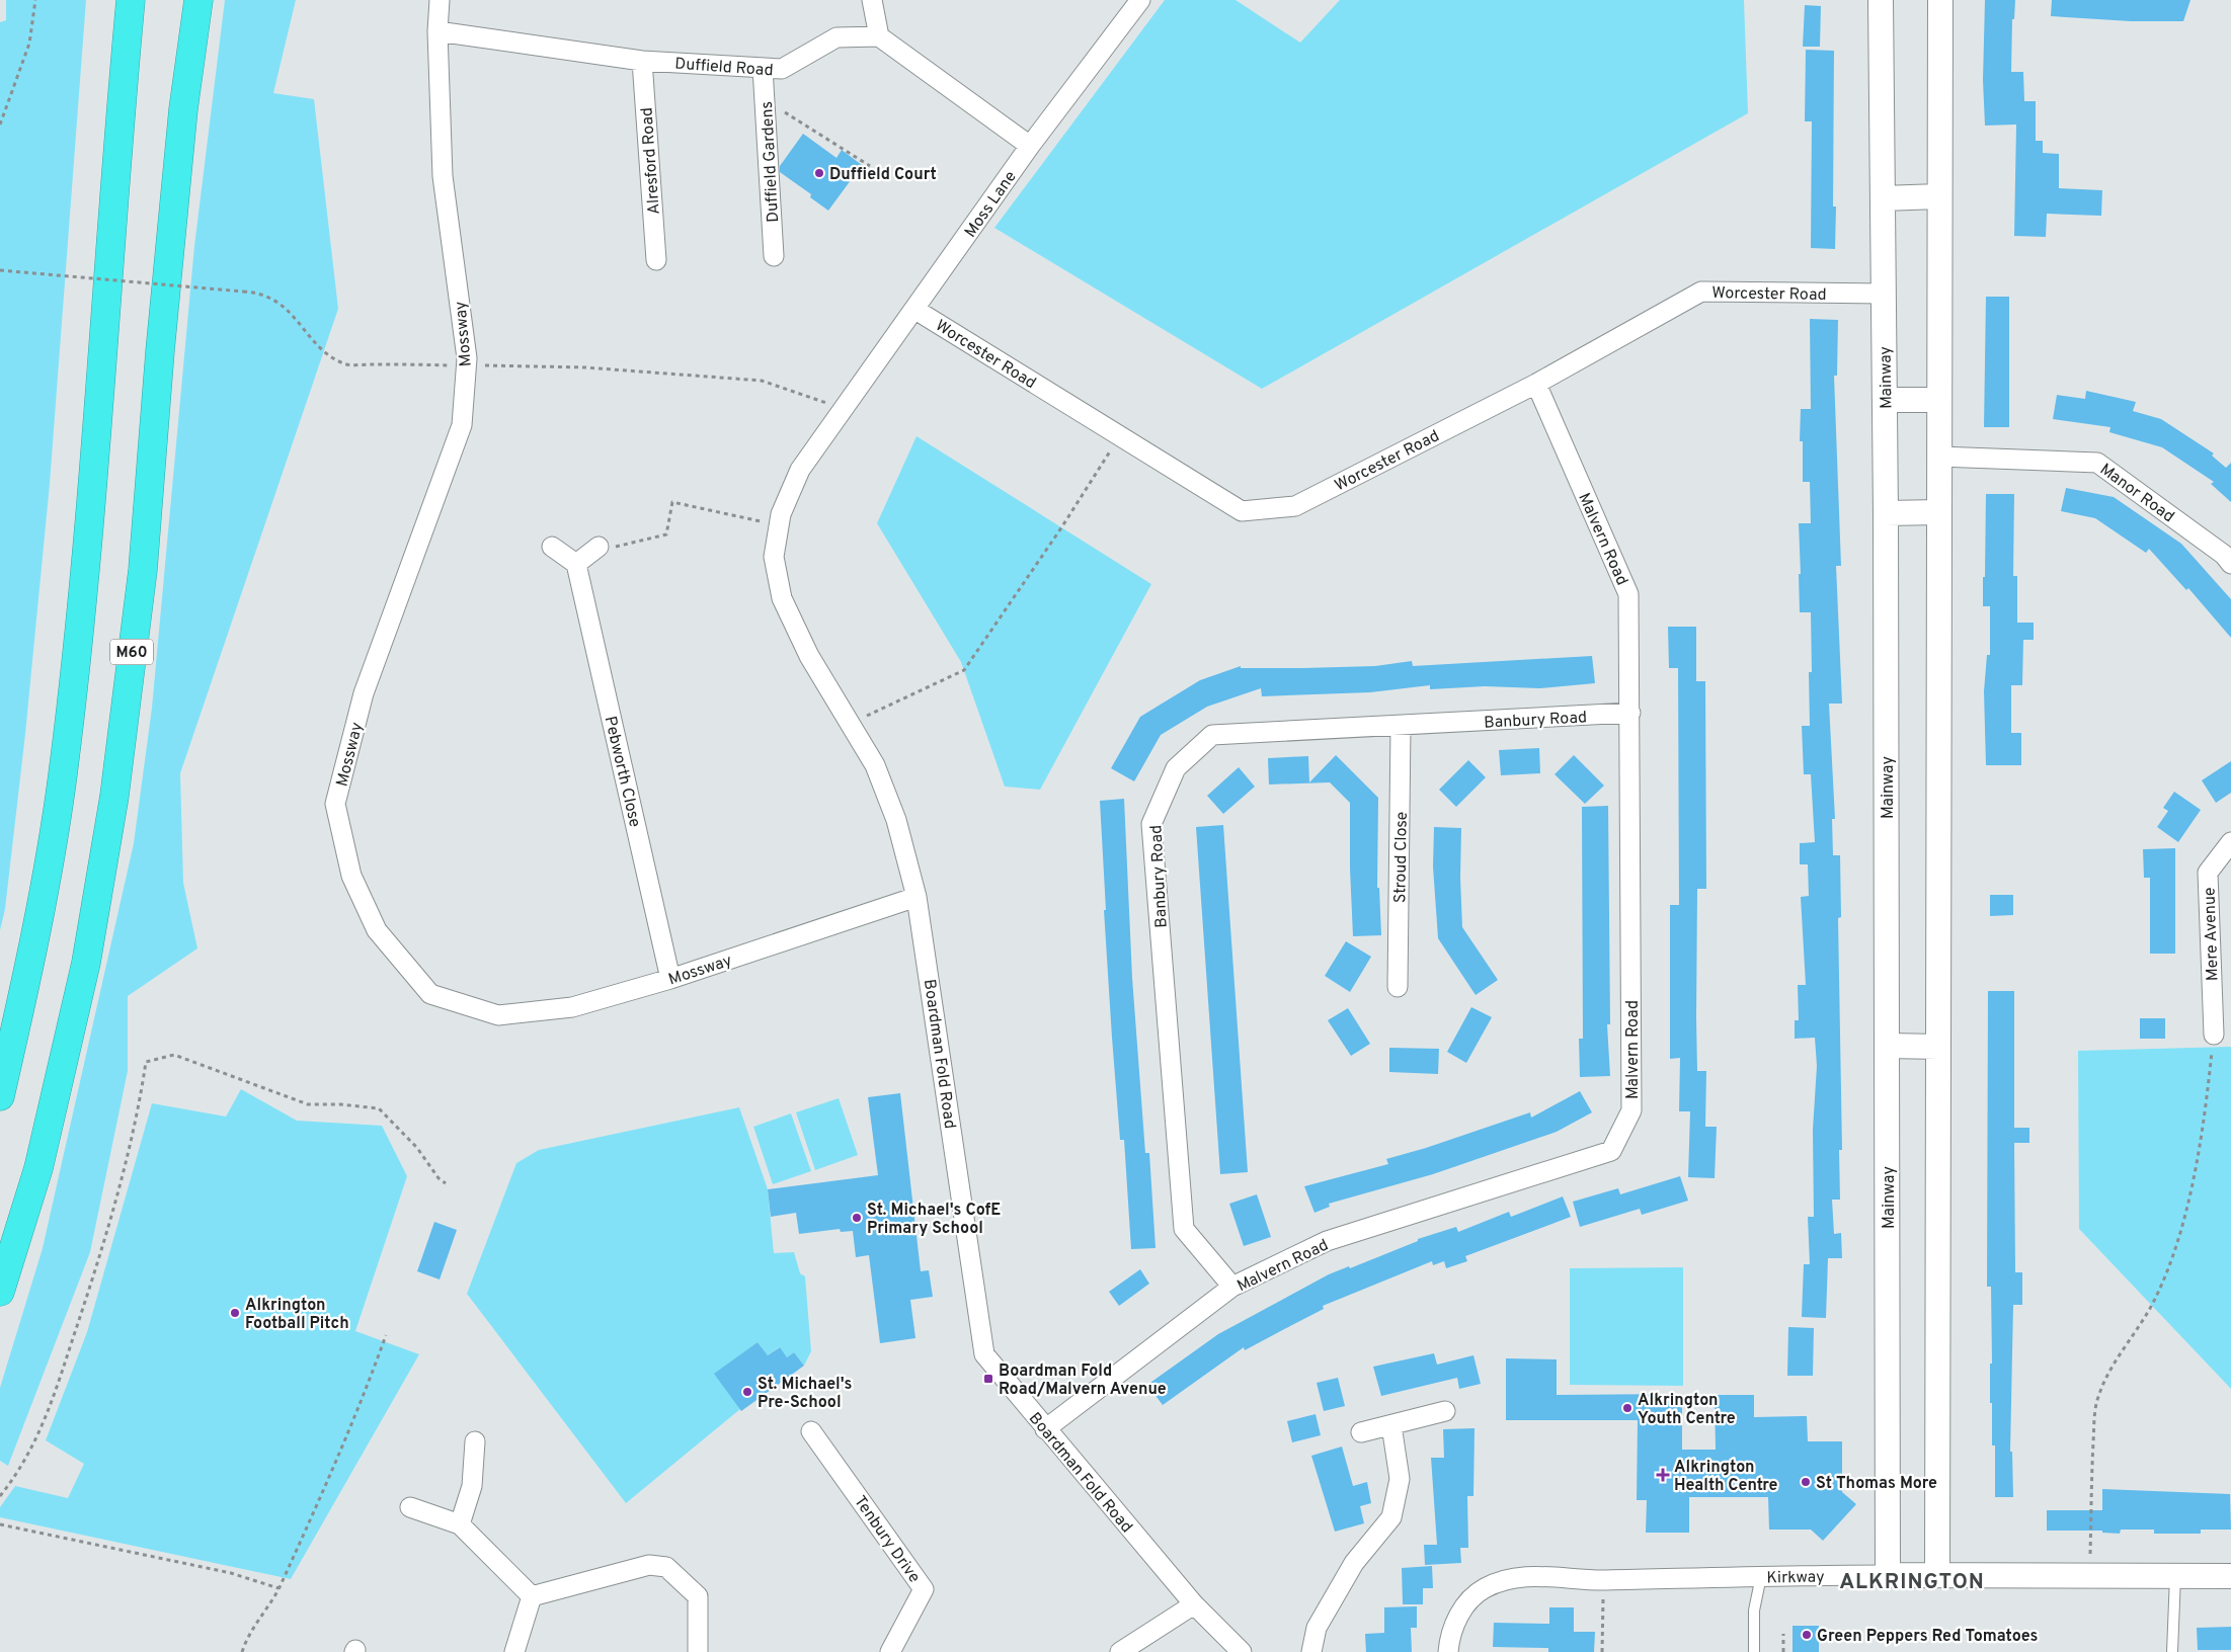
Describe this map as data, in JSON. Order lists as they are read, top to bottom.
{
  "streets": {
    "highway": ["M60"],
    "street": [
      "Duffield Road",
      "Alresford Road",
      "Duffield Gardens",
      "Moss Lane",
      "Worcester Road",
      "Mossway",
      "Mainway",
      "Manor Road",
      "Malvern Road",
      "Banbury Road",
      "Pebworth Close",
      "Stroud Close",
      "Mere Avenue",
      "Boardman Fold Road",
      "Tenbury Drive",
      "Kirkway"
    ]
  },
  "crossings": [
    ["Duffield Road", "Alresford Road"],
    ["Duffield Road", "Duffield Gardens"],
    ["Duffield Road", "Mossway"],
    ["Moss Lane", "Worcester Road"],
    ["Moss Lane", "Boardman Fold Road"],
    ["Worcester Road", "Mainway"],
    ["Worcester Road", "Malvern Road"],
    ["Mossway", "Pebworth Close"],
    ["Mossway", "Boardman Fold Road"],
    ["Mainway", "Kirkway"],
    ["Malvern Road", "Banbury Road"],
    ["Malvern Road", "Boardman Fold Road"],
    ["Banbury Road", "Stroud Close"]
  ],
  "districts": ["ALKRINGTON"],
  "places": {
    "other": [
      "Duffield Court",
      "St. Michael's CofE Primary School",
      "Alkrington Football Pitch",
      "St. Michael's Pre-School",
      "Alkrington Youth Centre",
      "St Thomas More",
      "Green Peppers Red Tomatoes"
    ],
    "transit": ["Boardman Fold Road/Malvern Avenue"],
    "health": ["Alkrington Health Centre"]
  }
}
